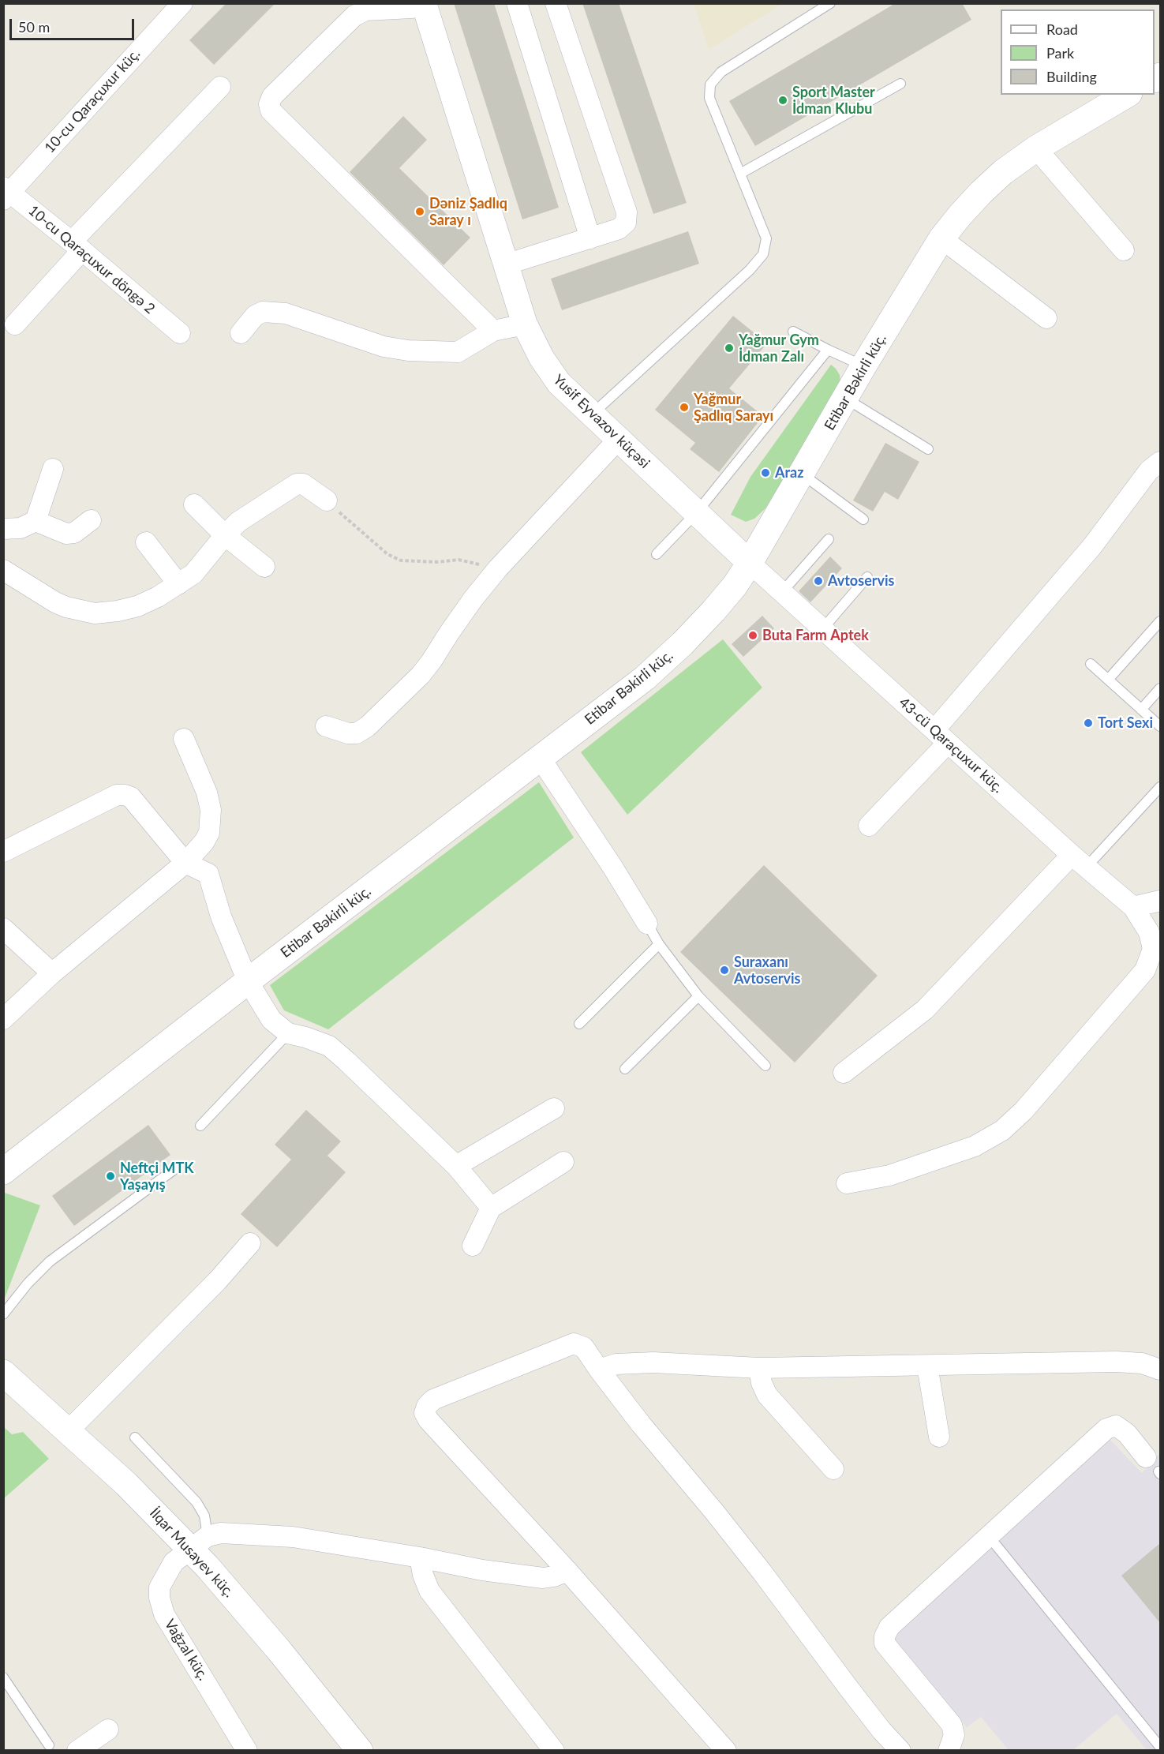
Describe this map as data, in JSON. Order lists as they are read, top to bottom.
{
  "streets": {
    "main road": ["Etibar Bəkirli küç.", "İlqar Musayev küç."],
    "street": [
      "10-cu Qaraçuxur küç.",
      "10-cu Qaraçuxur döngə 2",
      "Yusif Eyvazov küçəsi",
      "43-cü Qaraçuxur küç.",
      "Vağzal küç."
    ]
  },
  "crossings": [
    ["10-cu Qaraçuxur küç.", "10-cu Qaraçuxur döngə 2"],
    ["Etibar Bəkirli küç.", "Yusif Eyvazov küçəsi"],
    ["Etibar Bəkirli küç.", "43-cü Qaraçuxur küç."],
    ["Yusif Eyvazov küçəsi", "43-cü Qaraçuxur küç."],
    ["İlqar Musayev küç.", "Vağzal küç."]
  ],
  "places": [
    "Sport Master İdman Klubu",
    "Dəniz Şadlıq Saray ı",
    "Yağmur Gym İdman Zalı",
    "Yağmur Şadlıq Sarayı",
    "Araz",
    "Avtoservis",
    "Buta Farm Aptek",
    "Tort Sexi",
    "Suraxanı Avtoservis",
    "Neftçi MTK Yaşayış"
  ],
  "legend": ["Road", "Park", "Building"],
  "scale_bar": "50 m"
}
